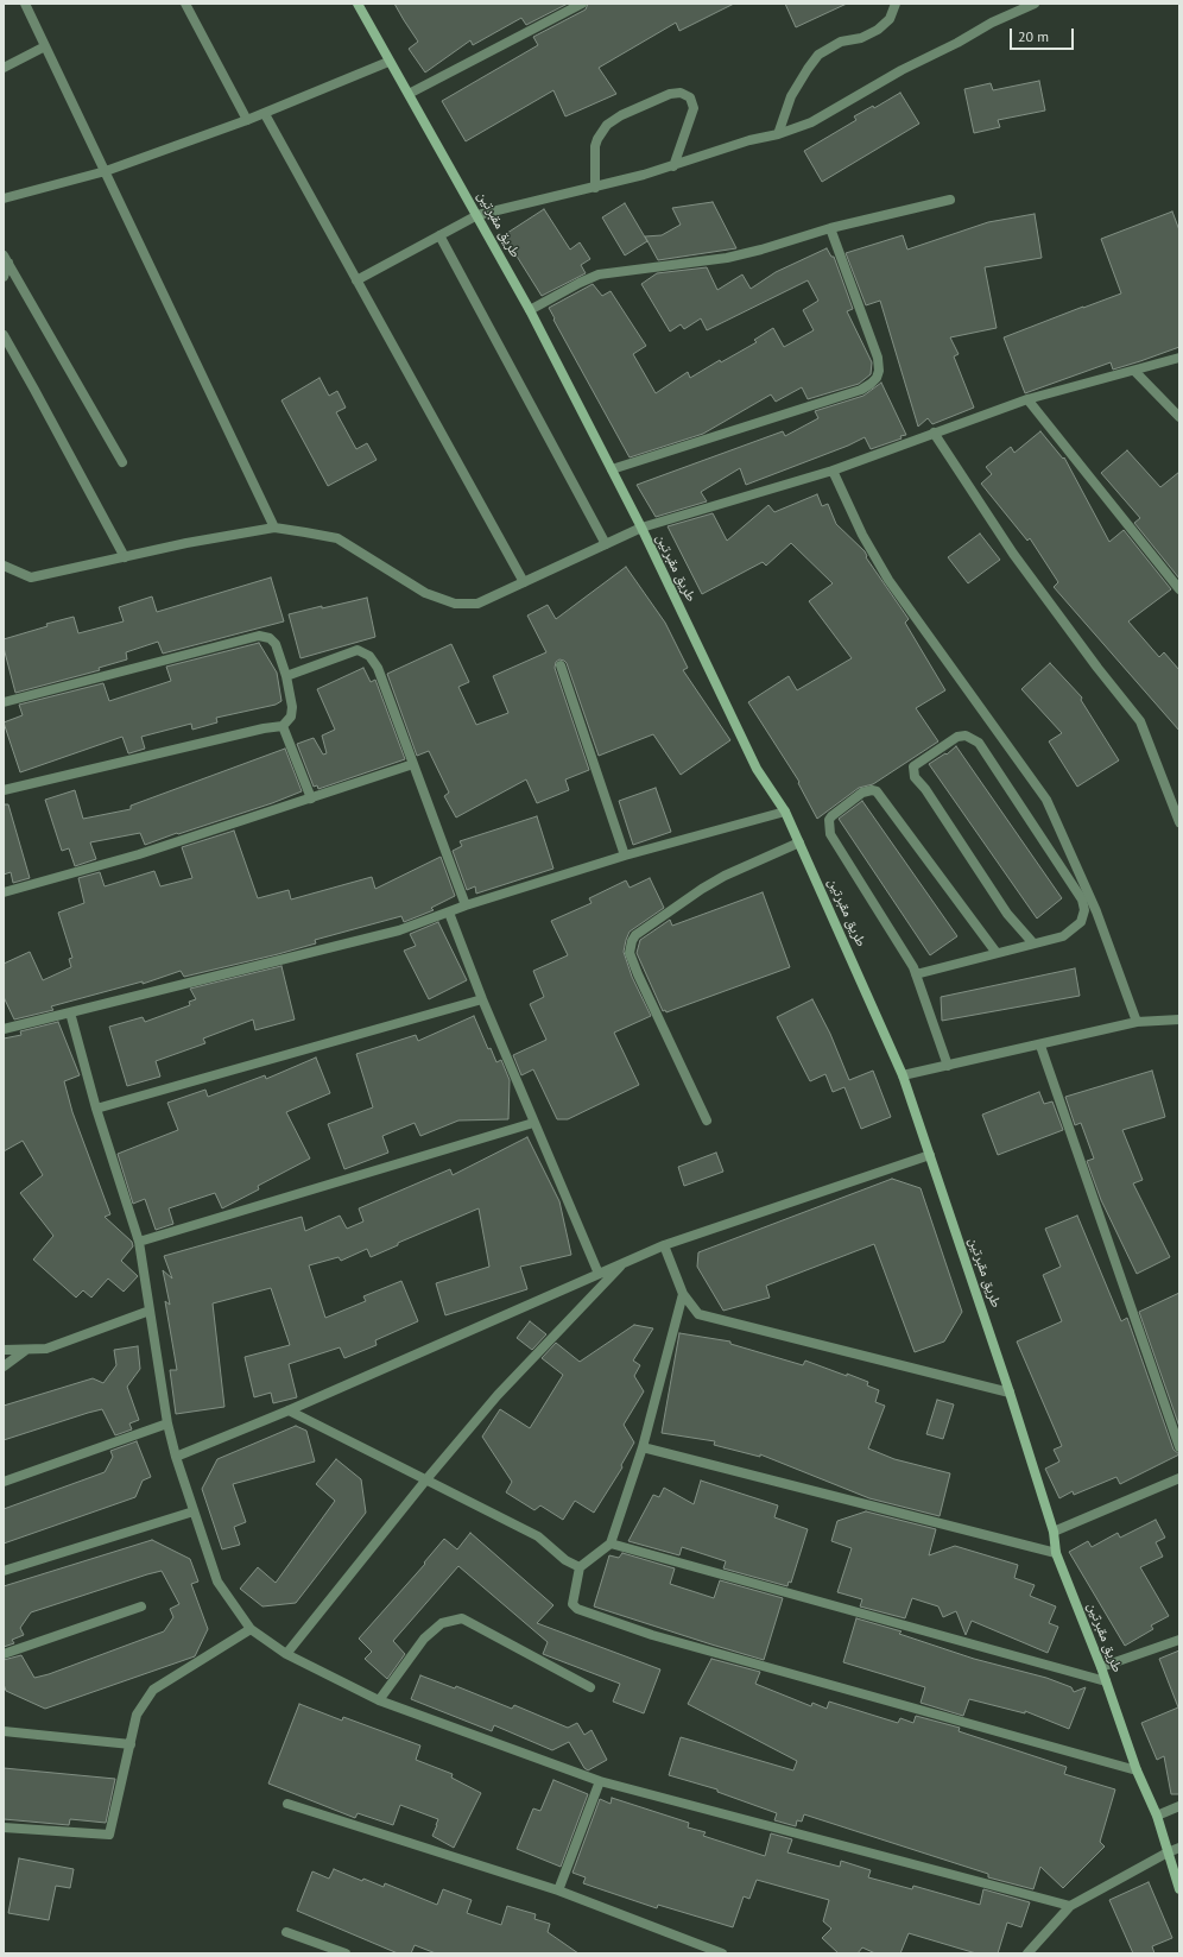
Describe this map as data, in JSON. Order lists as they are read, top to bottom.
{
  "streets": {
    "street": ["طريق مقبرتين"]
  },
  "scale_bar": "20 m"
}
